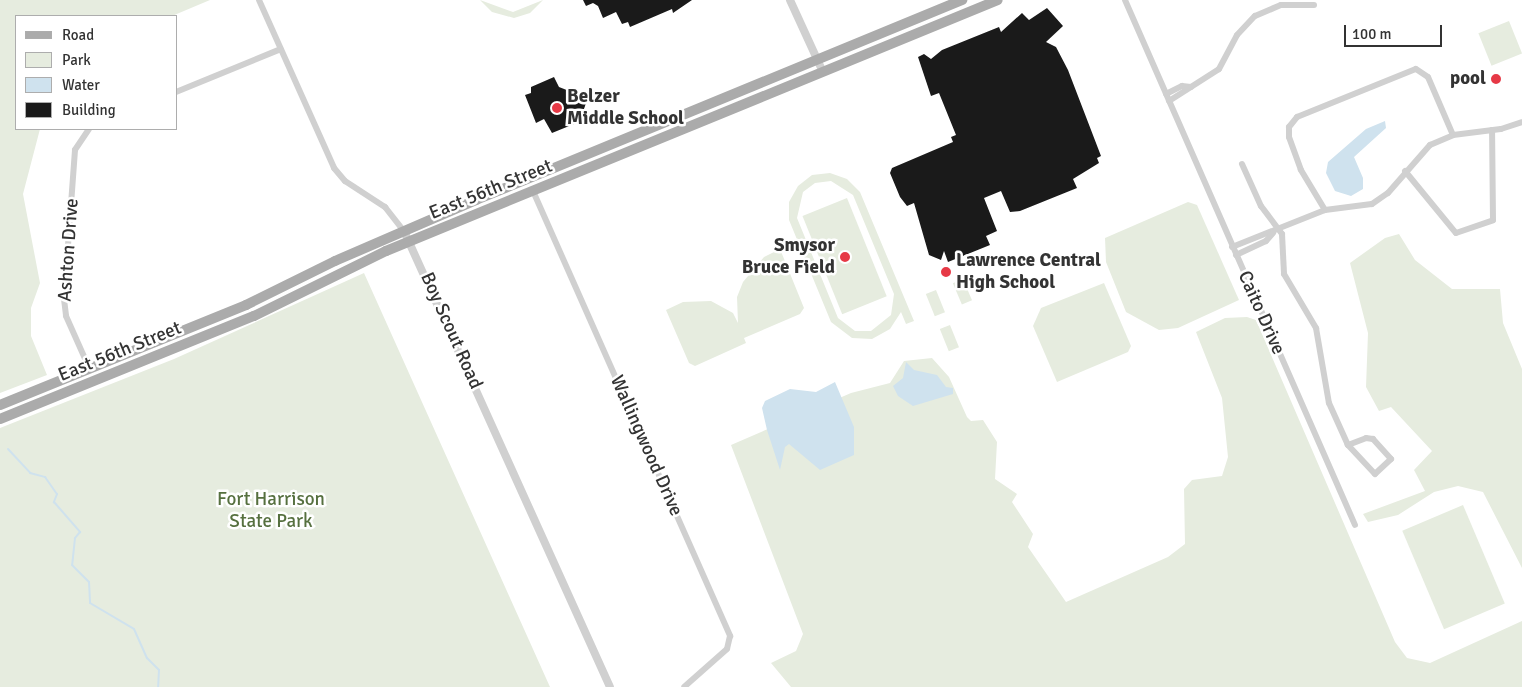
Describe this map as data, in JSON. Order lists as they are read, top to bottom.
{
  "streets": {
    "main road": ["East 56th Street"],
    "street": [
      "Ashton Drive",
      "Caito Drive",
      "Boy Scout Road",
      "Wallingwood Drive"
    ]
  },
  "crossings": [
    ["East 56th Street", "Ashton Drive"],
    ["East 56th Street", "Boy Scout Road"],
    ["East 56th Street", "Wallingwood Drive"]
  ],
  "parks": ["Fort Harrison State Park"],
  "places": [
    "pool",
    "Belzer Middle School",
    "Smysor Bruce Field",
    "Lawrence Central High School"
  ],
  "legend": [
    "Road",
    "Park",
    "Water",
    "Building"
  ],
  "scale_bar": "100 m"
}
